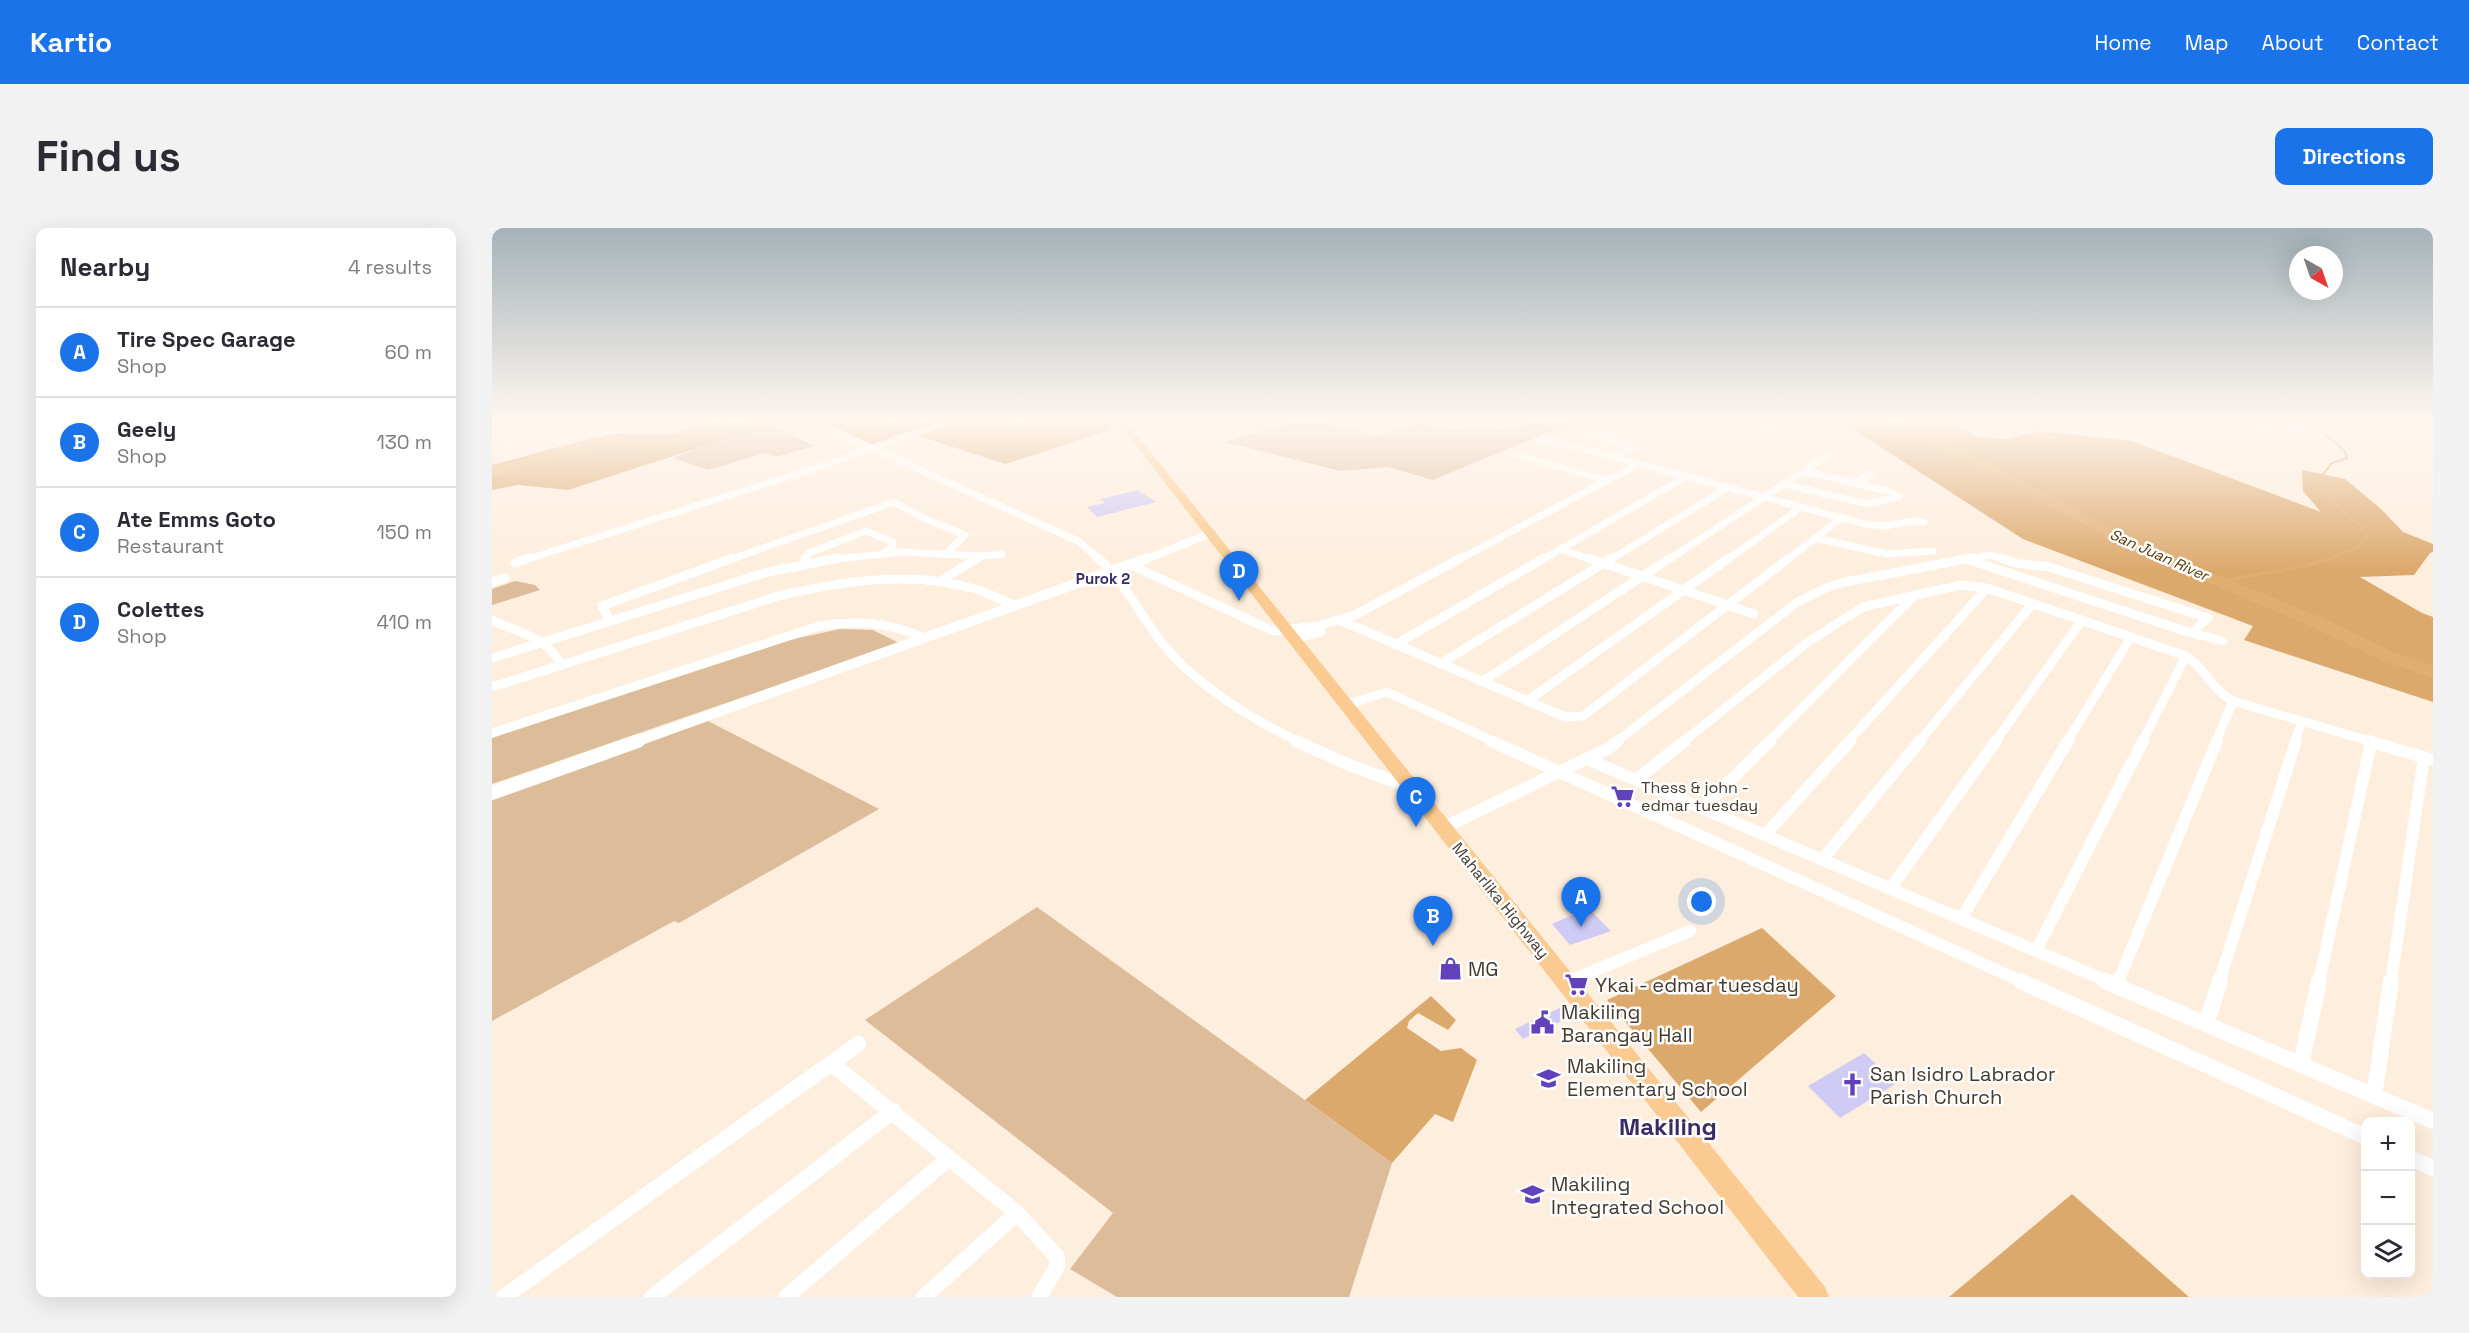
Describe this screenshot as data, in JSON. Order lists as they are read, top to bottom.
{
  "streets": {
    "highway": ["Maharlika Highway"]
  },
  "districts": ["Purok 2", "Makiling"],
  "water": ["San Juan River"],
  "places": {
    "supermarket": ["Thess & john - edmar tuesday", "Ykai - edmar tuesday"],
    "shop": ["MG"],
    "public building": ["Makiling Barangay Hall"],
    "school or university": ["Makiling Elementary School", "Makiling Integrated School"],
    "church": ["San Isidro Labrador Parish Church"]
  },
  "north": "bottom right",
  "page": {
    "header": "Kartio",
    "nav": [
      "Home",
      "Map",
      "About",
      "Contact"
    ],
    "buttons": "Directions",
    "title": "Find us",
    "heading": ["Nearby", "4 results"],
    "list": [
      {
        "mark": "A",
        "name": "Tire Spec Garage",
        "note": "Shop",
        "value": "60 m"
      },
      {
        "mark": "B",
        "name": "Geely",
        "note": "Shop",
        "value": "130 m"
      },
      {
        "mark": "C",
        "name": "Ate Emms Goto",
        "note": "Restaurant",
        "value": "150 m"
      },
      {
        "mark": "D",
        "name": "Colettes",
        "note": "Shop",
        "value": "410 m"
      }
    ],
    "pins": [
      "D",
      "C",
      "A",
      "B"
    ],
    "map_buttons": ["+", "−"]
  }
}
